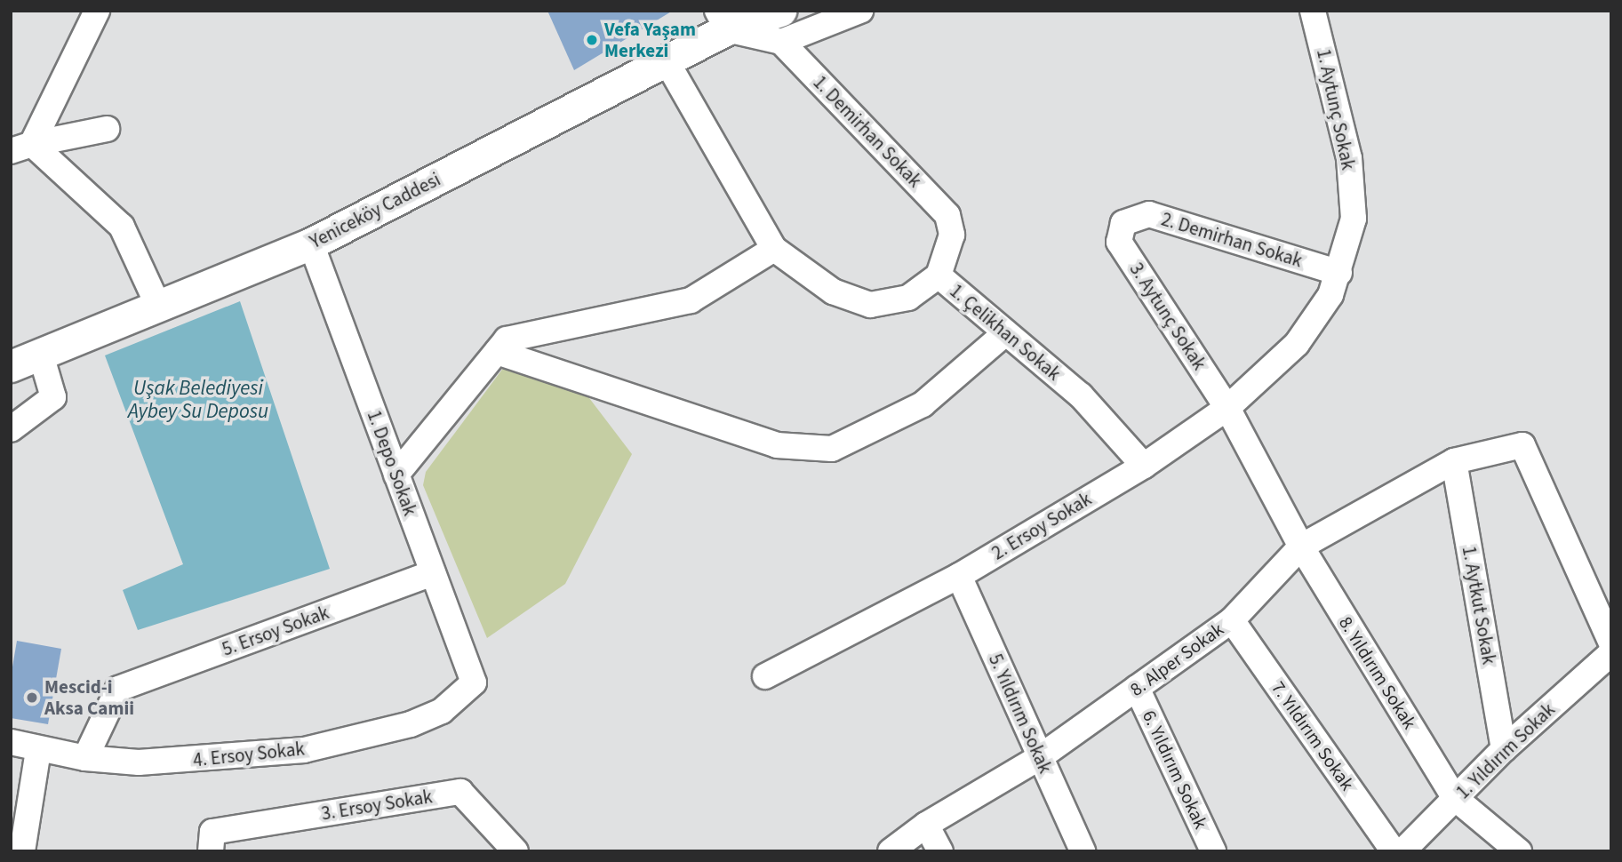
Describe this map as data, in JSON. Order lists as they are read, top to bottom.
{
  "streets": {
    "street": [
      "1. Aytunç Sokak",
      "1. Demirhan Sokak",
      "Yeniceköy Caddesi",
      "2. Demirhan Sokak",
      "3. Aytunç Sokak",
      "1. Çelikhan Sokak",
      "1. Depo Sokak",
      "2. Ersoy Sokak",
      "1. Aytkut Sokak",
      "5. Ersoy Sokak",
      "8. Alper Sokak",
      "8. Yıldırım Sokak",
      "5. Yıldırım Sokak",
      "7. Yıldırım Sokak",
      "1. Yıldırım Sokak",
      "4. Ersoy Sokak",
      "6. Yıldırım Sokak",
      "3. Ersoy Sokak"
    ]
  },
  "crossings": [
    ["1. Aytunç Sokak", "2. Demirhan Sokak"],
    ["1. Aytunç Sokak", "2. Ersoy Sokak"],
    ["1. Demirhan Sokak", "1. Çelikhan Sokak"],
    ["Yeniceköy Caddesi", "1. Çelikhan Sokak"],
    ["Yeniceköy Caddesi", "1. Depo Sokak"],
    ["2. Demirhan Sokak", "3. Aytunç Sokak"],
    ["3. Aytunç Sokak", "2. Ersoy Sokak"],
    ["3. Aytunç Sokak", "8. Alper Sokak"],
    ["3. Aytunç Sokak", "8. Yıldırım Sokak"],
    ["1. Çelikhan Sokak", "2. Ersoy Sokak"],
    ["1. Depo Sokak", "5. Ersoy Sokak"],
    ["1. Depo Sokak", "4. Ersoy Sokak"],
    ["2. Ersoy Sokak", "5. Yıldırım Sokak"],
    ["1. Aytkut Sokak", "8. Alper Sokak"],
    ["1. Aytkut Sokak", "1. Yıldırım Sokak"],
    ["5. Ersoy Sokak", "4. Ersoy Sokak"],
    ["8. Alper Sokak", "8. Yıldırım Sokak"],
    ["8. Alper Sokak", "5. Yıldırım Sokak"],
    ["8. Alper Sokak", "7. Yıldırım Sokak"],
    ["8. Alper Sokak", "6. Yıldırım Sokak"],
    ["8. Yıldırım Sokak", "1. Yıldırım Sokak"]
  ],
  "water": ["Uşak Belediyesi Aybey Su Deposu"],
  "places": ["Vefa Yaşam Merkezi", "Mescid-i Aksa Camii"]
}
